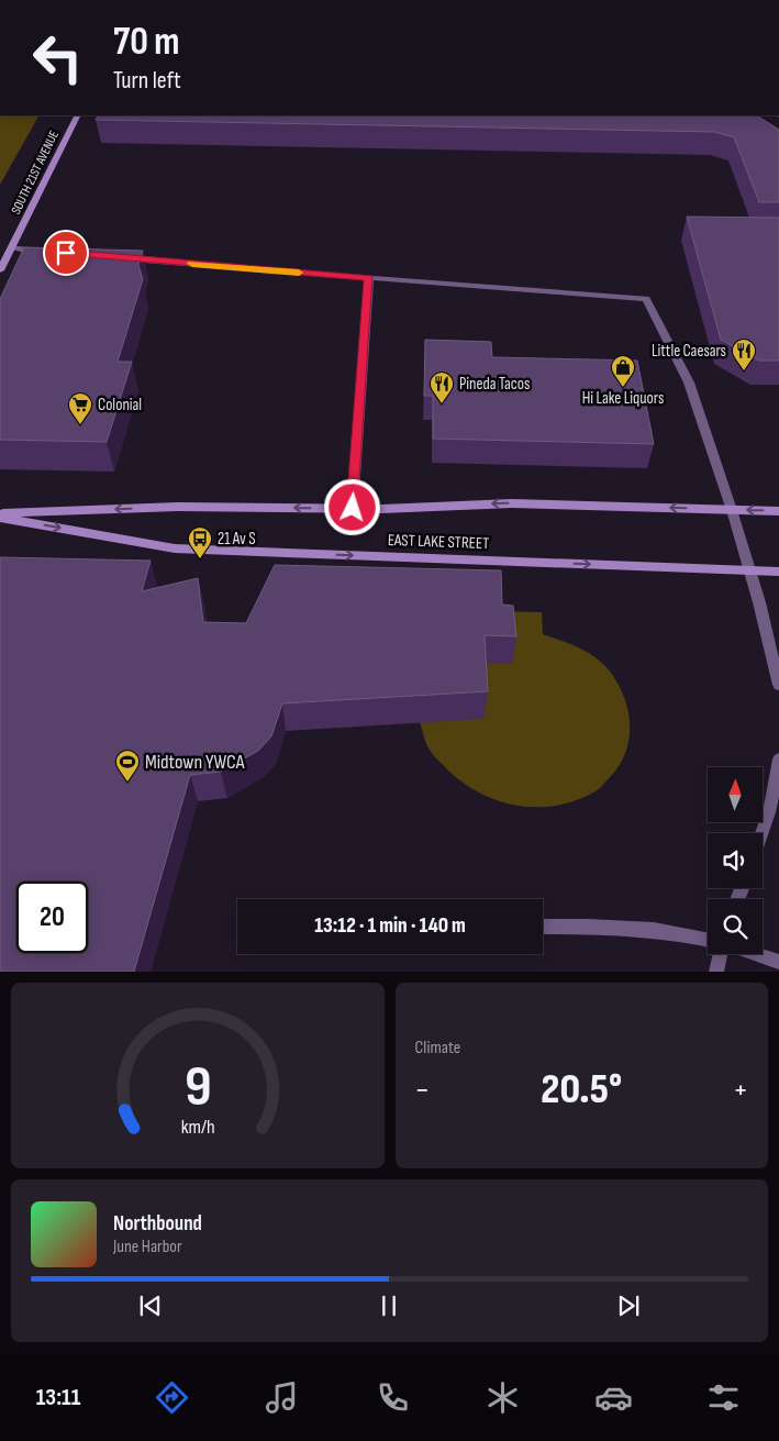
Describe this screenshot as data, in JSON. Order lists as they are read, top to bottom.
{
  "streets": {
    "main road": ["SOUTH 21ST AVENUE", "EAST LAKE STREET"]
  },
  "places": {
    "restaurant": ["Little Caesars", "Pineda Tacos"],
    "shop": ["Hi Lake Liquors"],
    "supermarket": ["Colonial"],
    "bus stop": ["21 Av S"],
    "sports": ["Midtown YWCA"]
  },
  "north": "top",
  "page": {
    "turn": ["70 m", "Turn left"],
    "limit": "20",
    "trip": "13:12 · 1 min · 140 m",
    "tile": "Climate",
    "heat": ["−", "20.5°", "+"],
    "song": ["Northbound", "June Harbor"],
    "tabs": "13:11",
    "gauge": ["9", "km/h"]
  }
}
